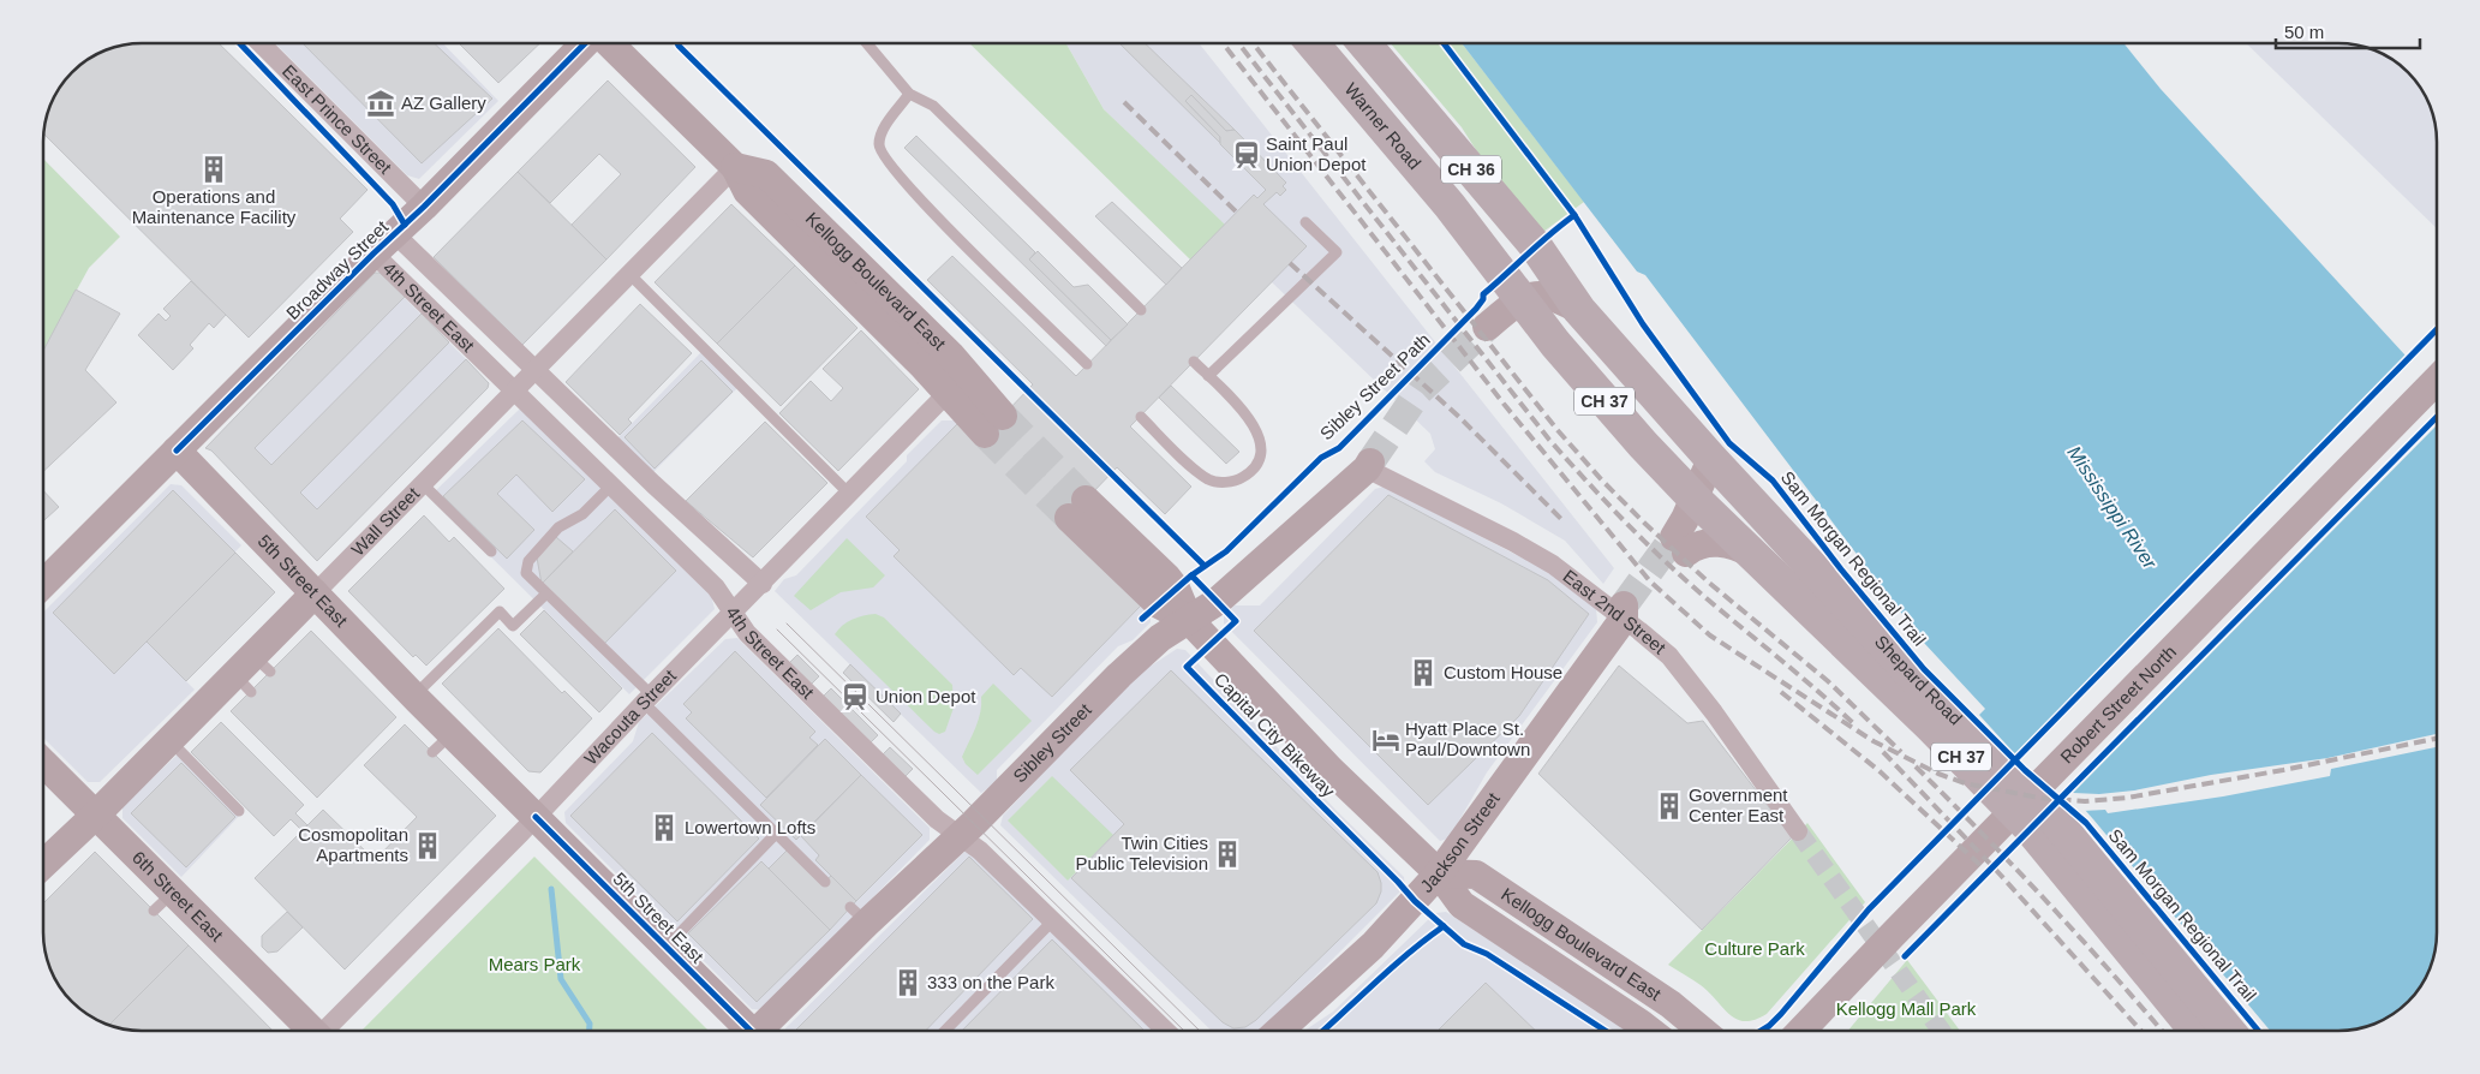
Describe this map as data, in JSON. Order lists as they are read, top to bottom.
{
  "streets": {
    "highway": [
      "Warner Road",
      "CH 36",
      "CH 37",
      "Shepard Road"
    ],
    "main road": [
      "Broadway Street",
      "Kellogg Boulevard East",
      "Wall Street",
      "5th Street East",
      "Robert Street North",
      "Sibley Street",
      "Jackson Street",
      "6th Street East"
    ],
    "street": [
      "East Prince Street",
      "4th Street East",
      "East 2nd Street",
      "Wacouta Street"
    ],
    "cycle path": ["Sibley Street Path", "Sam Morgan Regional Trail", "Capital City Bikeway"]
  },
  "crossings": [
    ["East Prince Street", "Broadway Street"],
    ["Warner Road", "Shepard Road"],
    ["CH 36", "CH 37"],
    ["Broadway Street", "4th Street East"],
    ["Broadway Street", "5th Street East"],
    ["Kellogg Boulevard East", "Wall Street"],
    ["Kellogg Boulevard East", "Wacouta Street"],
    ["Kellogg Boulevard East", "Sibley Street"],
    ["Kellogg Boulevard East", "Jackson Street"],
    ["4th Street East", "Wall Street"],
    ["4th Street East", "Wacouta Street"],
    ["4th Street East", "Sibley Street"],
    ["CH 37", "Shepard Road"],
    ["Wall Street", "5th Street East"],
    ["Wall Street", "6th Street East"],
    ["5th Street East", "Wacouta Street"],
    ["East 2nd Street", "Sibley Street"],
    ["East 2nd Street", "Jackson Street"]
  ],
  "water": ["Mississippi River"],
  "parks": ["Culture Park", "Mears Park", "Kellogg Mall Park"],
  "places": {
    "museum": ["AZ Gallery"],
    "station": ["Saint Paul Union Depot", "Union Depot"],
    "building": [
      "Operations and Maintenance Facility",
      "Custom House",
      "Government Center East",
      "Lowertown Lofts",
      "Cosmopolitan Apartments",
      "Twin Cities Public Television",
      "333 on the Park"
    ],
    "hotel": ["Hyatt Place St. Paul/Downtown"]
  },
  "scale_bar": "50 m"
}
